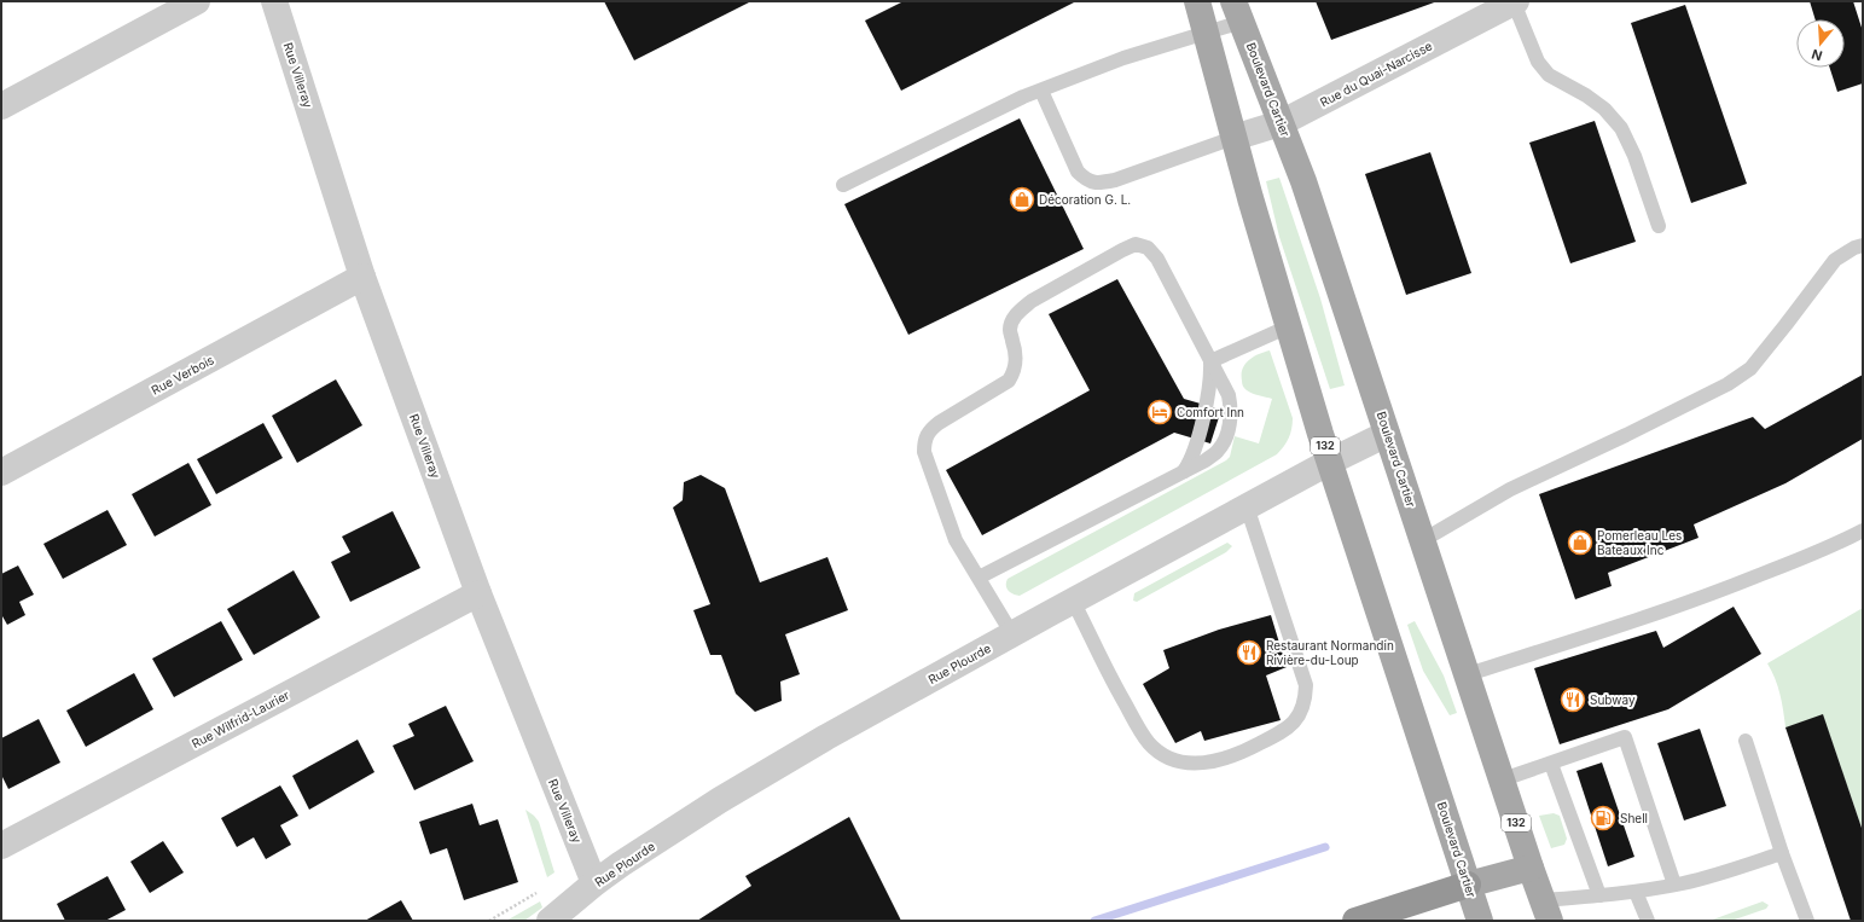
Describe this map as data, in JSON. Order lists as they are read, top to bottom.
{
  "streets": {
    "main road": ["Boulevard Cartier", "132"],
    "street": [
      "Rue du Quai-Narcisse",
      "Rue Villeray",
      "Rue Verbois",
      "Rue Plourde",
      "Rue Wilfrid-Laurier"
    ]
  },
  "crossings": [
    ["Rue du Quai-Narcisse", "Boulevard Cartier"],
    ["Rue Villeray", "Rue Verbois"],
    ["Rue Villeray", "Rue Plourde"],
    ["Rue Villeray", "Rue Wilfrid-Laurier"],
    ["Boulevard Cartier", "Rue Plourde"]
  ],
  "places": {
    "shop": ["Décoration G. L.", "Pomerleau Les Bateaux Inc"],
    "hotel": ["Comfort Inn"],
    "restaurant": ["Restaurant Normandin Rivière-du-Loup", "Subway"],
    "fuel station": ["Shell"]
  },
  "north": "bottom"
}
